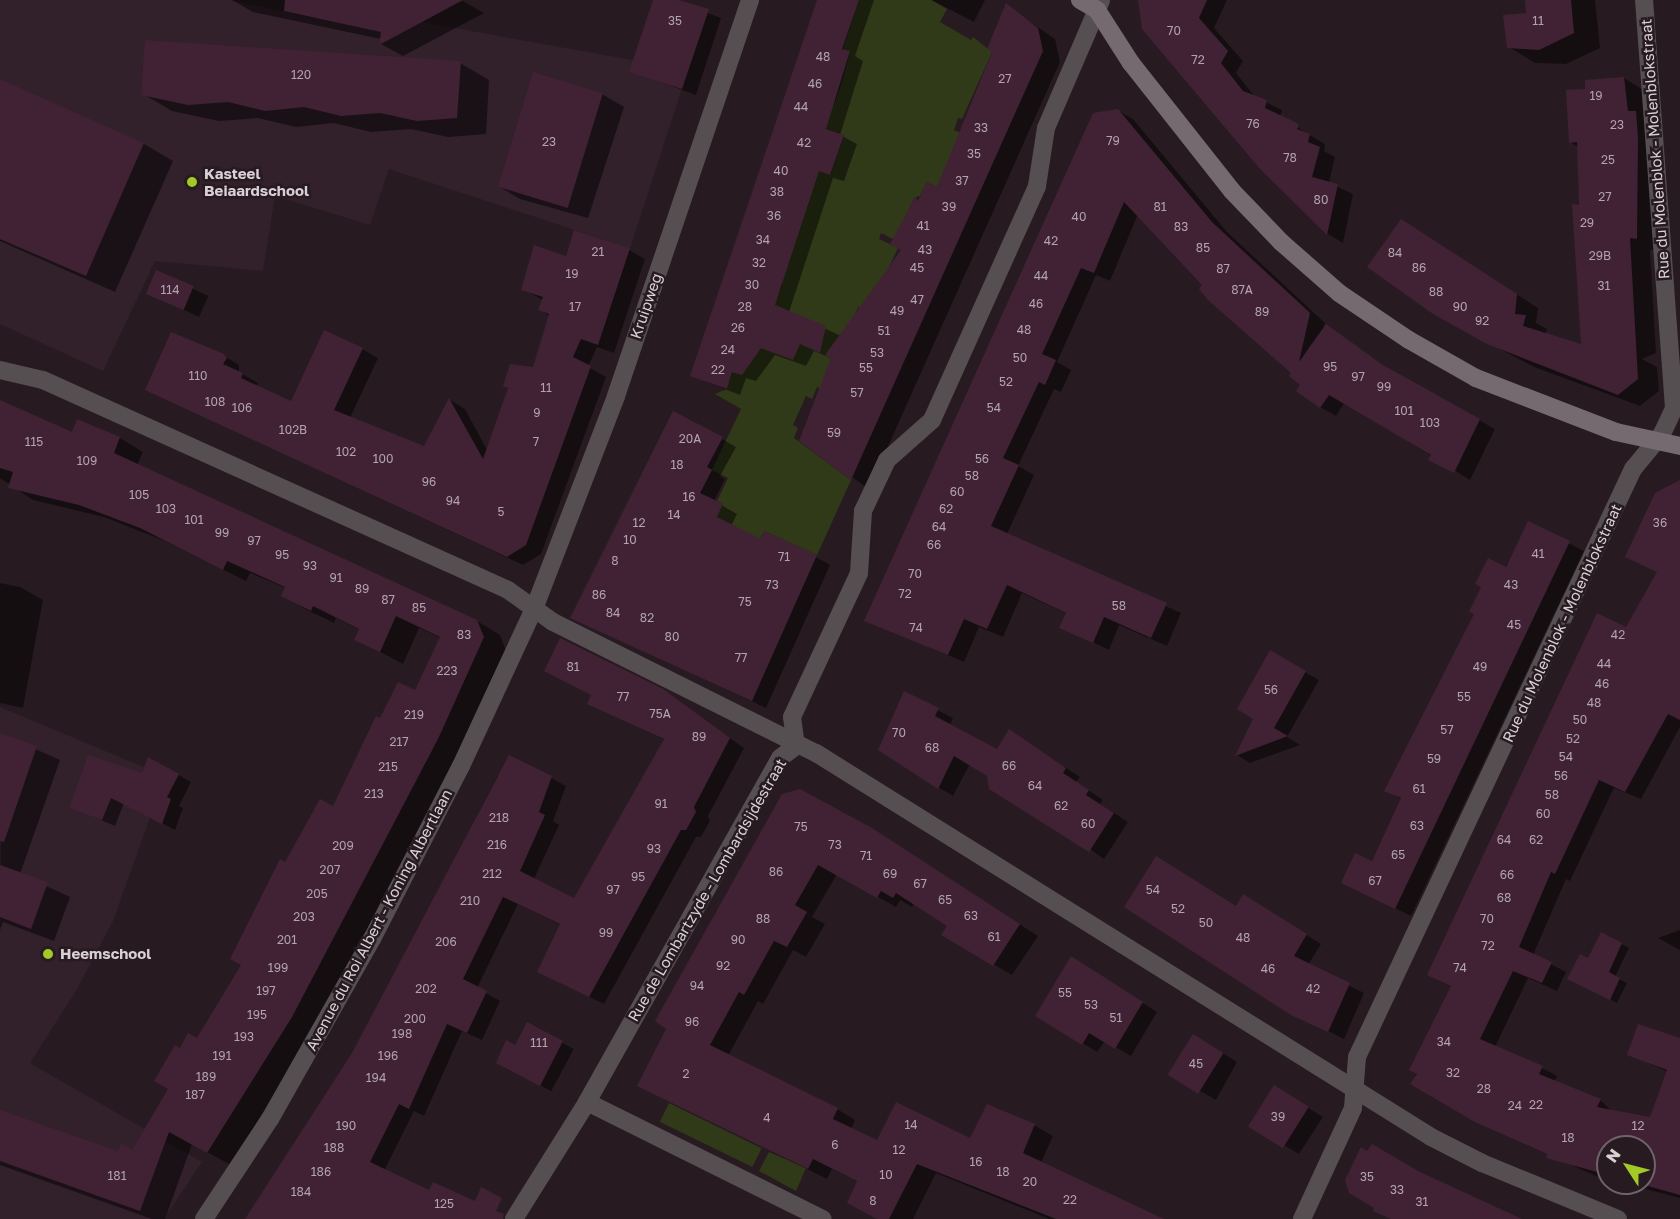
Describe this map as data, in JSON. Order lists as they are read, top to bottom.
{
  "streets": {
    "street": [
      "Rue du Molenblok - Molenblokstraat",
      "Kruipweg",
      "Rue de Lombartzyde - Lombardsijdestraat",
      "Avenue du Roi Albert - Koning Albertlaan"
    ]
  },
  "crossings": [
    ["Kruipweg", "Avenue du Roi Albert - Koning Albertlaan"]
  ],
  "places": ["Kasteel Beiaardschool", "Heemschool"],
  "house_numbers": [
    "35",
    "11",
    "70",
    "48",
    "72",
    "120",
    "27",
    "46",
    "19",
    "44",
    "76",
    "23",
    "33",
    "79",
    "23",
    "42",
    "35",
    "78",
    "25",
    "40",
    "37",
    "38",
    "27",
    "80",
    "39",
    "81",
    "36",
    "40",
    "29",
    "41",
    "83",
    "34",
    "42",
    "85",
    "43",
    "21",
    "84",
    "29B",
    "32",
    "45",
    "86",
    "87",
    "19",
    "44",
    "30",
    "31",
    "114",
    "87A",
    "88",
    "47",
    "46",
    "17",
    "28",
    "90",
    "49",
    "89",
    "92",
    "26",
    "48",
    "51",
    "24",
    "53",
    "50",
    "95",
    "55",
    "22",
    "110",
    "97",
    "52",
    "99",
    "11",
    "57",
    "108",
    "106",
    "54",
    "101",
    "9",
    "103",
    "102B",
    "59",
    "20A",
    "115",
    "7",
    "102",
    "100",
    "56",
    "109",
    "18",
    "58",
    "96",
    "60",
    "105",
    "16",
    "94",
    "103",
    "62",
    "5",
    "14",
    "101",
    "12",
    "36",
    "64",
    "99",
    "10",
    "97",
    "66",
    "41",
    "95",
    "71",
    "8",
    "93",
    "70",
    "91",
    "73",
    "43",
    "89",
    "72",
    "86",
    "87",
    "75",
    "58",
    "85",
    "84",
    "82",
    "45",
    "74",
    "83",
    "42",
    "80",
    "77",
    "44",
    "81",
    "49",
    "223",
    "46",
    "56",
    "77",
    "55",
    "48",
    "75A",
    "219",
    "50",
    "57",
    "70",
    "89",
    "52",
    "217",
    "68",
    "54",
    "59",
    "66",
    "215",
    "56",
    "64",
    "61",
    "213",
    "58",
    "91",
    "62",
    "60",
    "218",
    "60",
    "63",
    "75",
    "64",
    "62",
    "216",
    "73",
    "209",
    "93",
    "65",
    "71",
    "207",
    "86",
    "212",
    "69",
    "66",
    "95",
    "67",
    "67",
    "97",
    "54",
    "205",
    "68",
    "65",
    "210",
    "52",
    "63",
    "203",
    "88",
    "70",
    "50",
    "99",
    "61",
    "48",
    "201",
    "90",
    "206",
    "72",
    "92",
    "199",
    "74",
    "46",
    "94",
    "202",
    "42",
    "197",
    "55",
    "53",
    "195",
    "51",
    "200",
    "96",
    "198",
    "193",
    "34",
    "111",
    "191",
    "196",
    "45",
    "32",
    "2",
    "189",
    "194",
    "28",
    "187",
    "22",
    "24",
    "39",
    "4",
    "14",
    "190",
    "12",
    "18",
    "6",
    "188",
    "12",
    "16",
    "186",
    "18",
    "10",
    "181",
    "35",
    "20",
    "33",
    "184",
    "22",
    "8",
    "31",
    "125"
  ],
  "north": "top left"
}
